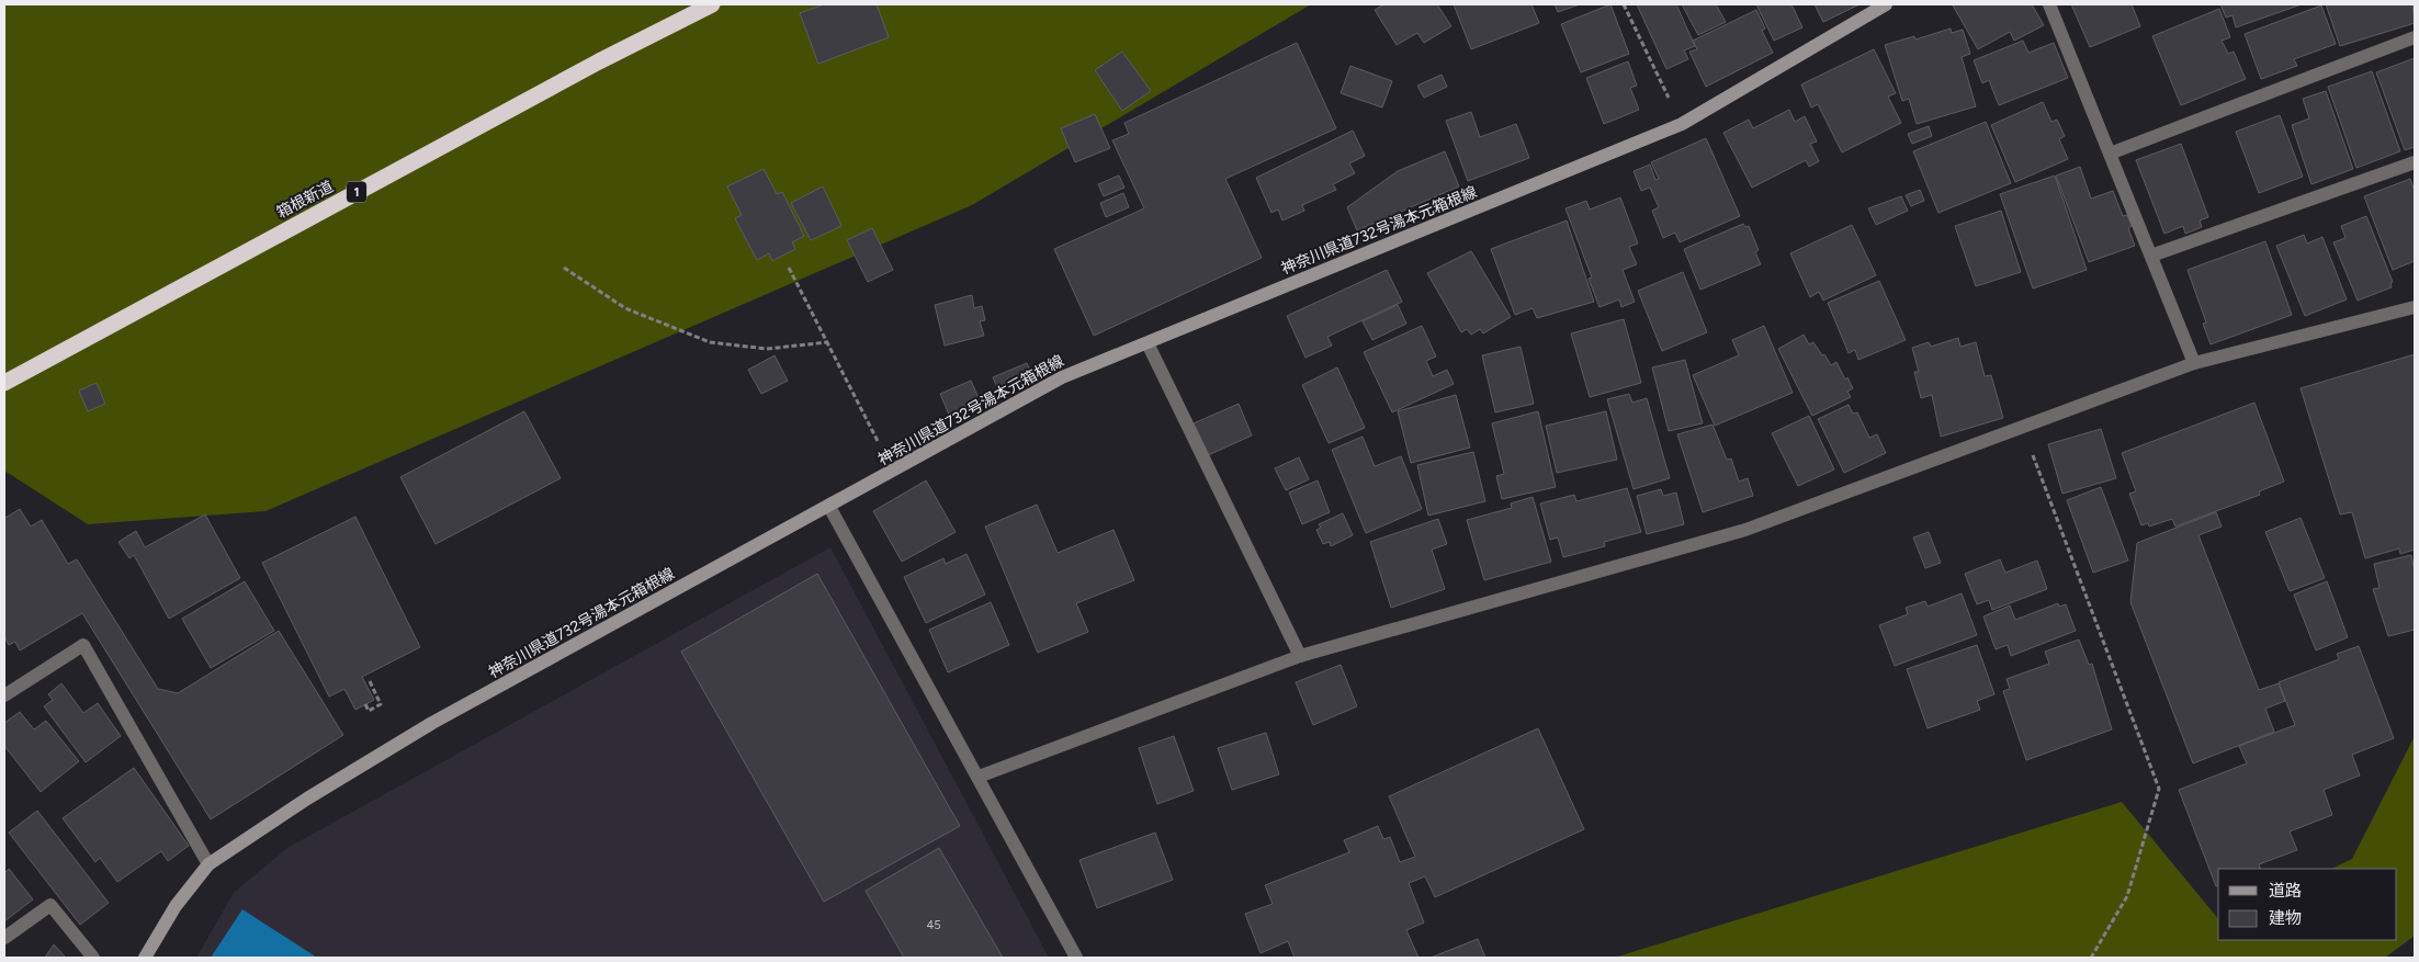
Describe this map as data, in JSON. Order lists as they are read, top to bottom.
{
  "streets": {
    "highway": ["1", "箱根新道"],
    "main road": ["神奈川県道732号湯本元箱根線"]
  },
  "house_numbers": ["45"],
  "legend": ["道路", "建物"]
}
